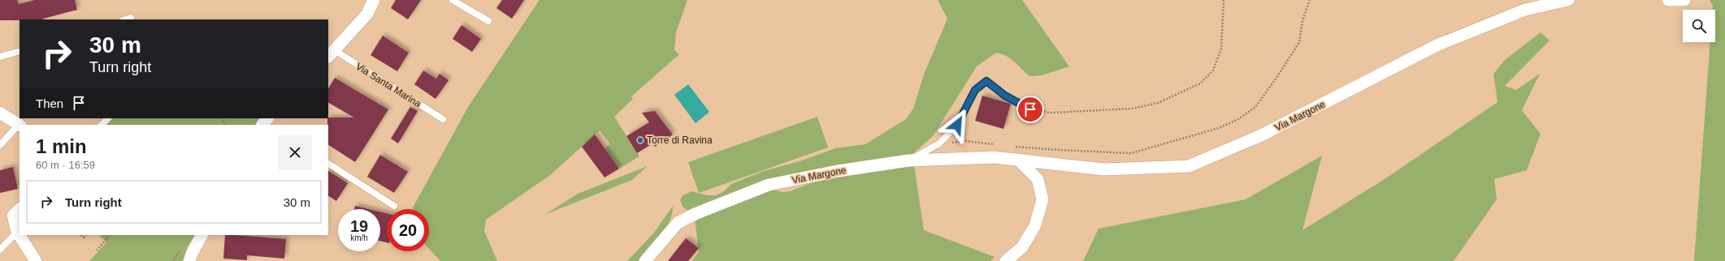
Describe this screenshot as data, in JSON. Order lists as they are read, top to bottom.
{
  "streets": {
    "street": ["Via Santa Marina", "Via Margone"]
  },
  "places": ["Torre di Ravina"],
  "page": {
    "turn": ["30 m", "Turn right"],
    "then": "Then",
    "heading": ["1 min", "60 m · 16:59"],
    "list": [
      {
        "name": "Turn right",
        "value": "30 m"
      }
    ],
    "speed": "19 km/h",
    "limit": "20"
  }
}
